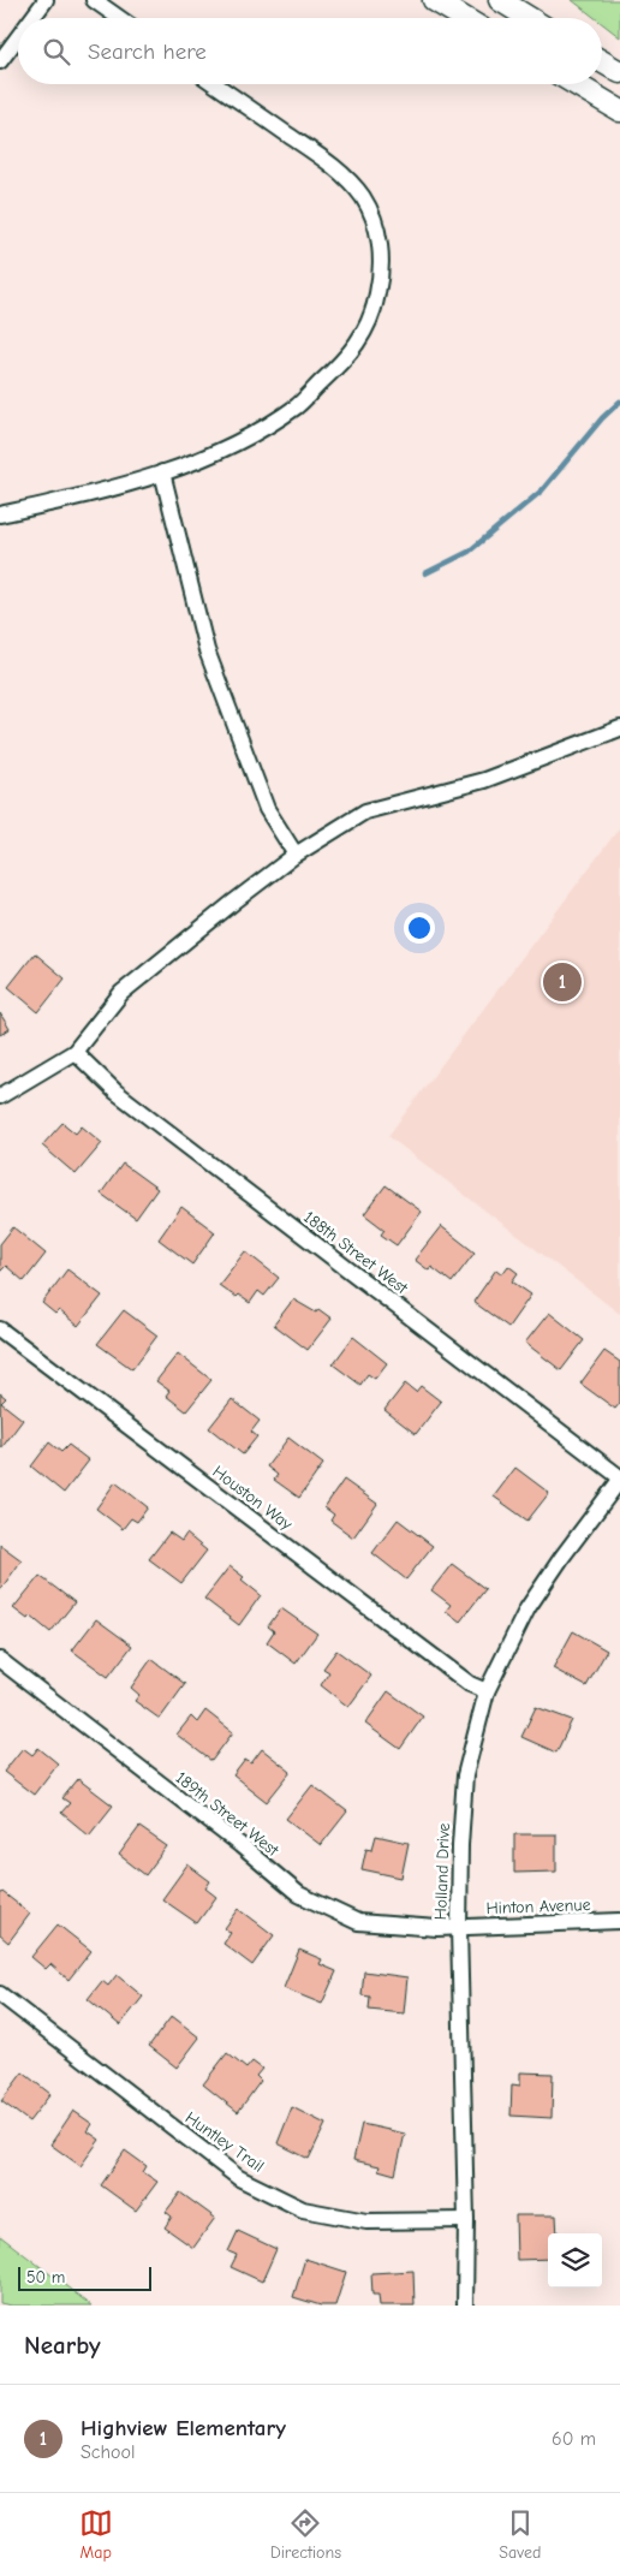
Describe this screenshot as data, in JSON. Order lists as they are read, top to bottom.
{
  "streets": {
    "street": [
      "188th Street West",
      "Houston Way",
      "189th Street West",
      "Holland Drive",
      "Hinton Avenue",
      "Huntley Trail"
    ]
  },
  "crossings": [
    ["188th Street West", "Holland Drive"],
    ["Houston Way", "Holland Drive"],
    ["189th Street West", "Holland Drive"],
    ["189th Street West", "Hinton Avenue"],
    ["Holland Drive", "Hinton Avenue"],
    ["Holland Drive", "Huntley Trail"]
  ],
  "scale_bar": "50 m",
  "page": {
    "search": "Search here",
    "pins": "1",
    "scale": "50 m",
    "heading": "Nearby",
    "list": [
      {
        "mark": "1",
        "name": "Highview Elementary",
        "note": "School",
        "value": "60 m"
      }
    ],
    "nav": ["Map", "Directions", "Saved"]
  }
}
